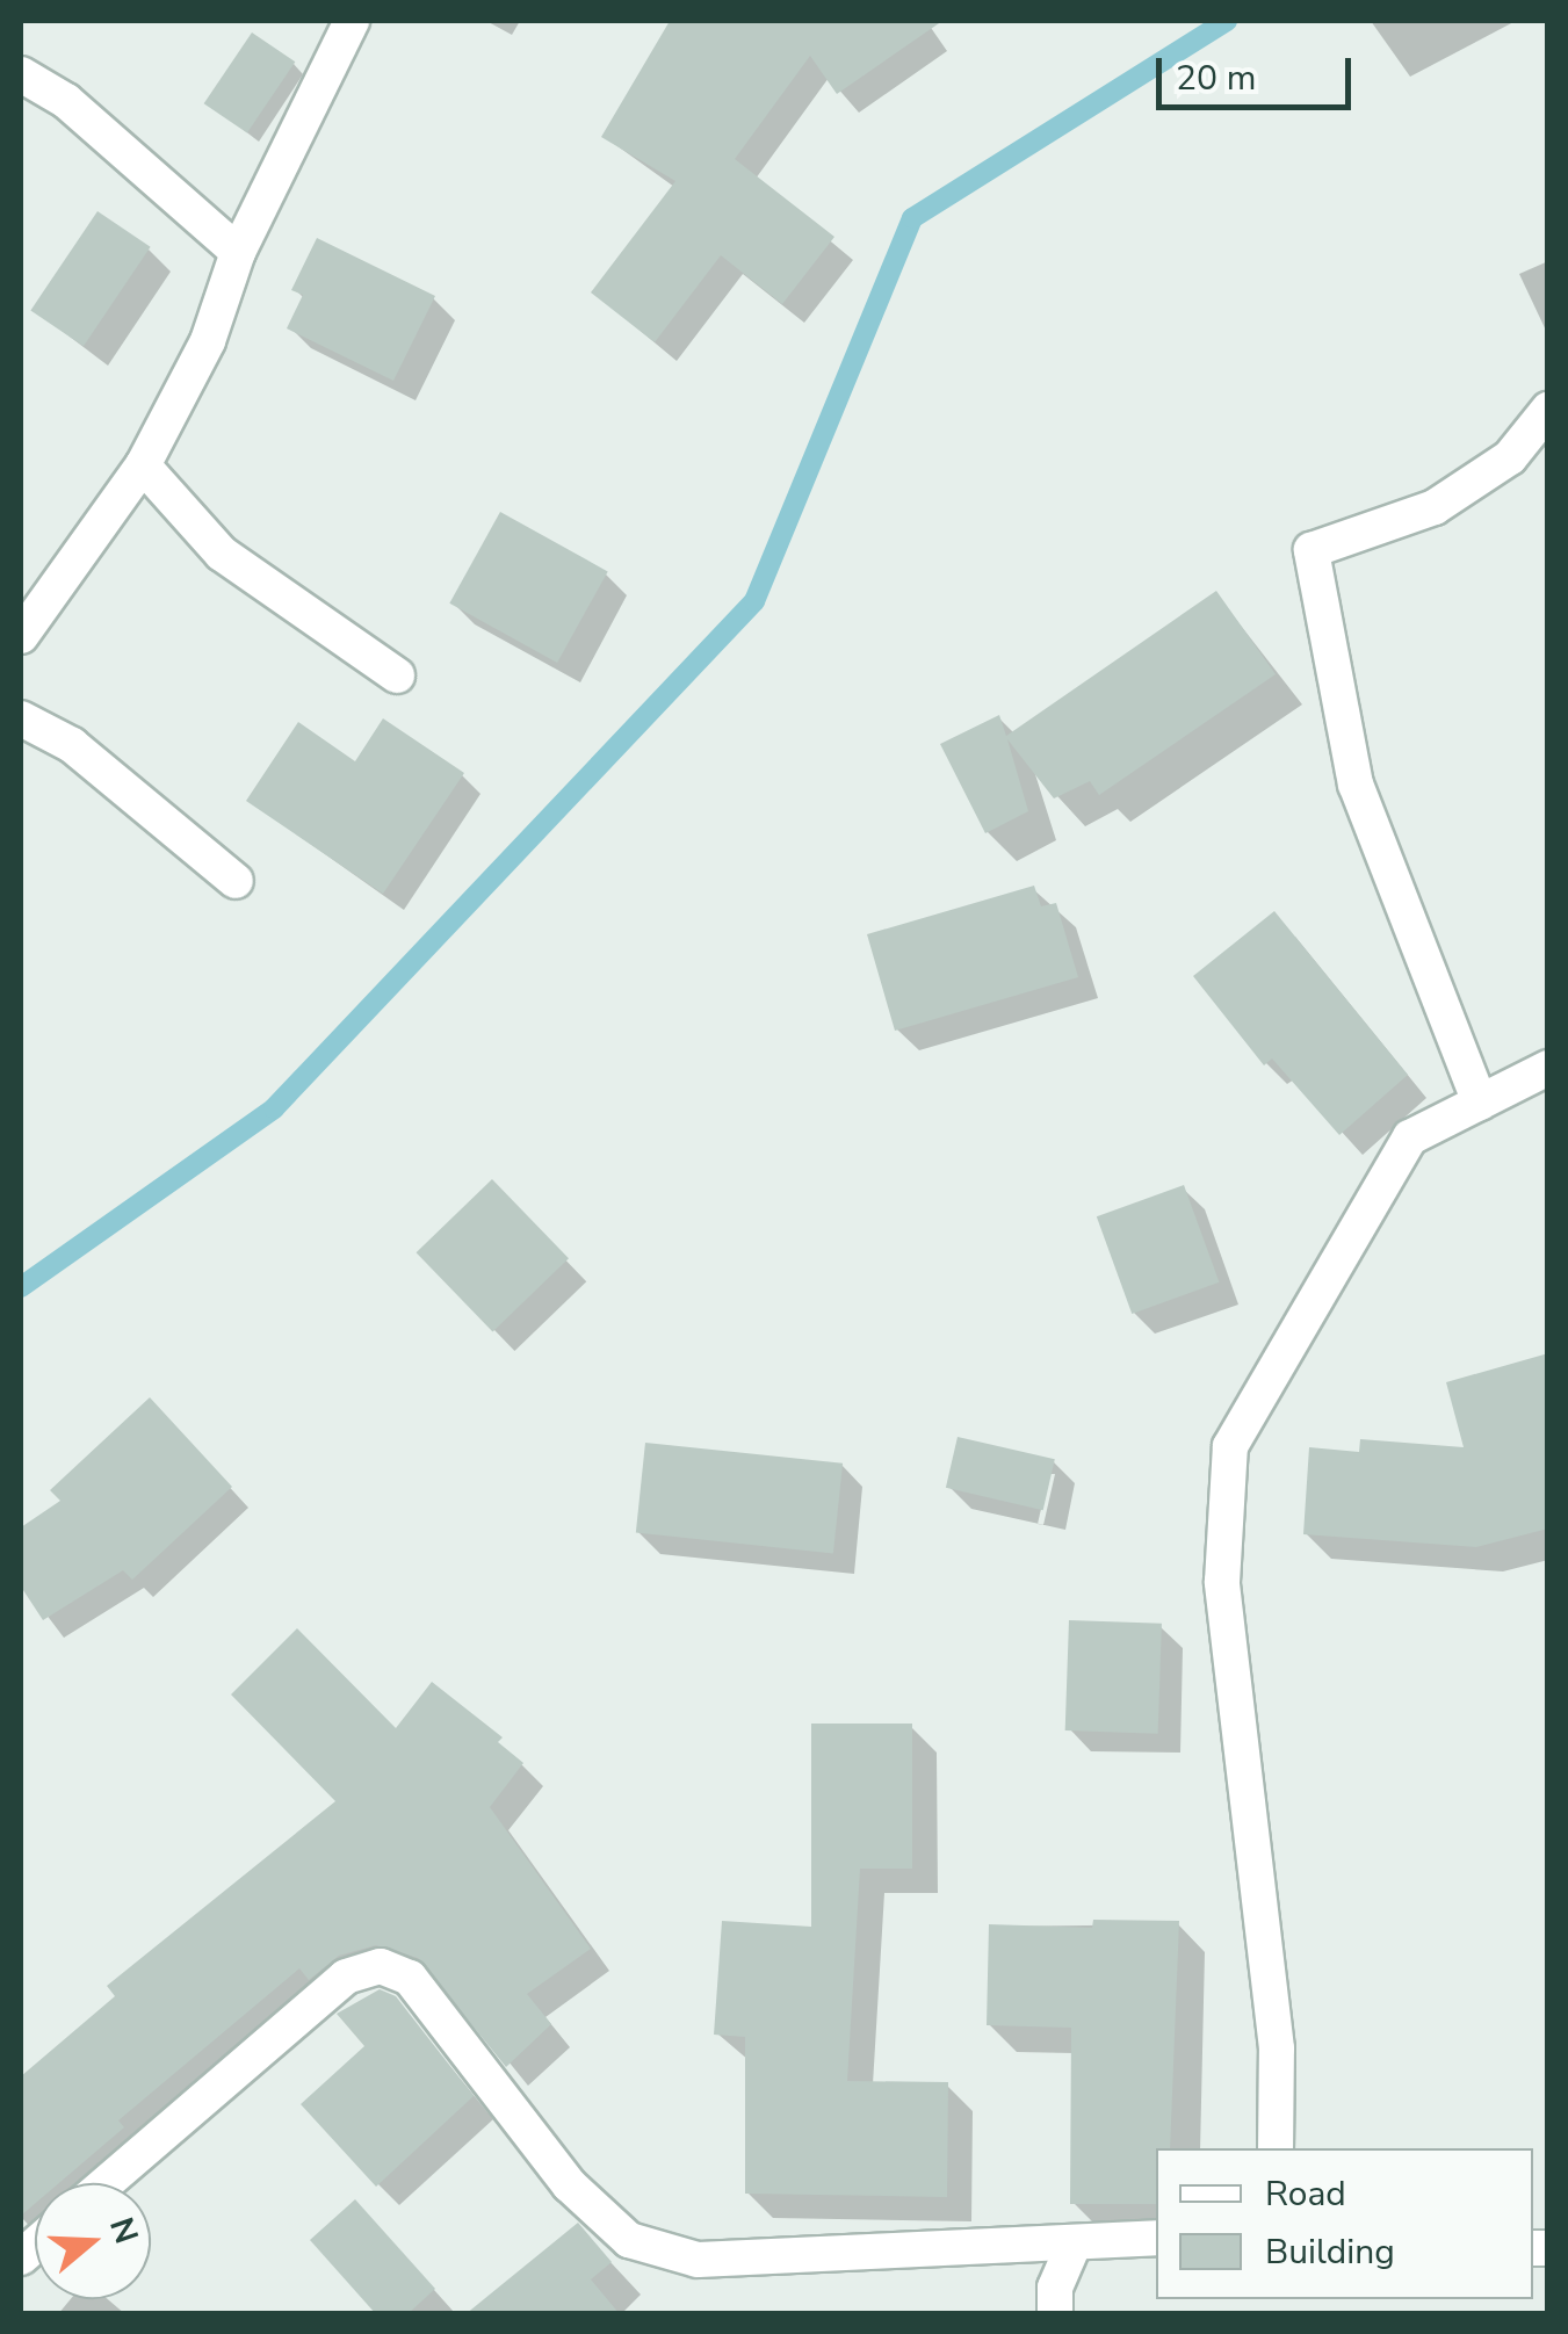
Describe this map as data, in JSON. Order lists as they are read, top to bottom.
{
  "legend": ["Road", "Building"],
  "scale_bar": "20 m",
  "north": "right"
}
